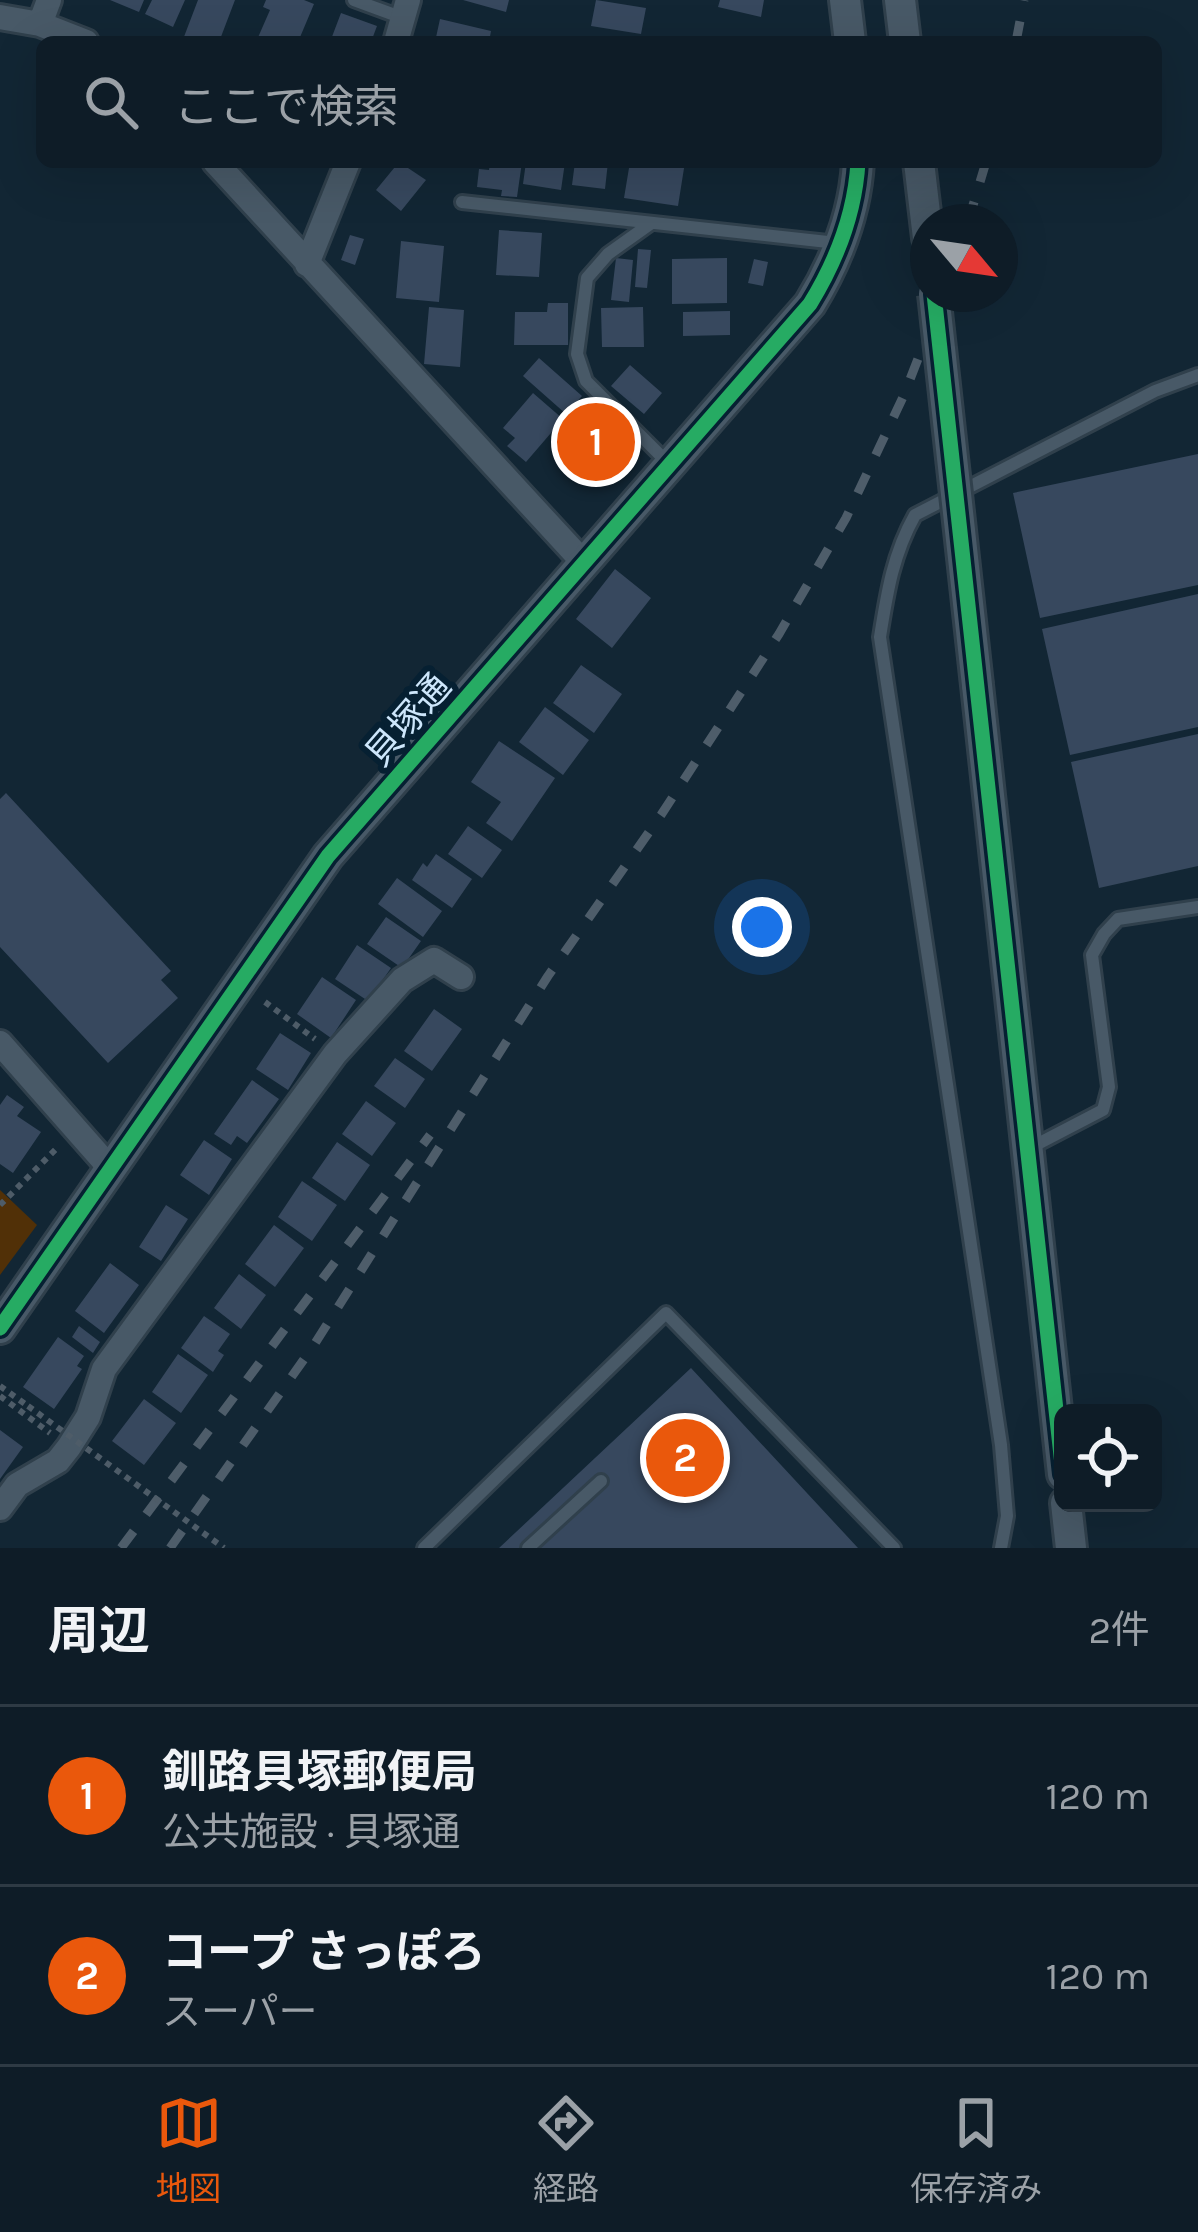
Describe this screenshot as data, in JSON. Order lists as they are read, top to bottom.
{
  "streets": {
    "street": ["貝塚通"]
  },
  "north": "bottom right",
  "page": {
    "search": "ここで検索",
    "pins": ["1", "2"],
    "heading": ["周辺", "2件"],
    "list": [
      {
        "mark": "1",
        "name": "釧路貝塚郵便局",
        "note": "公共施設 · 貝塚通",
        "value": "120 m"
      },
      {
        "mark": "2",
        "name": "コープ さっぽろ",
        "note": "スーパー",
        "value": "120 m"
      }
    ],
    "nav": ["地図", "経路", "保存済み"]
  }
}
